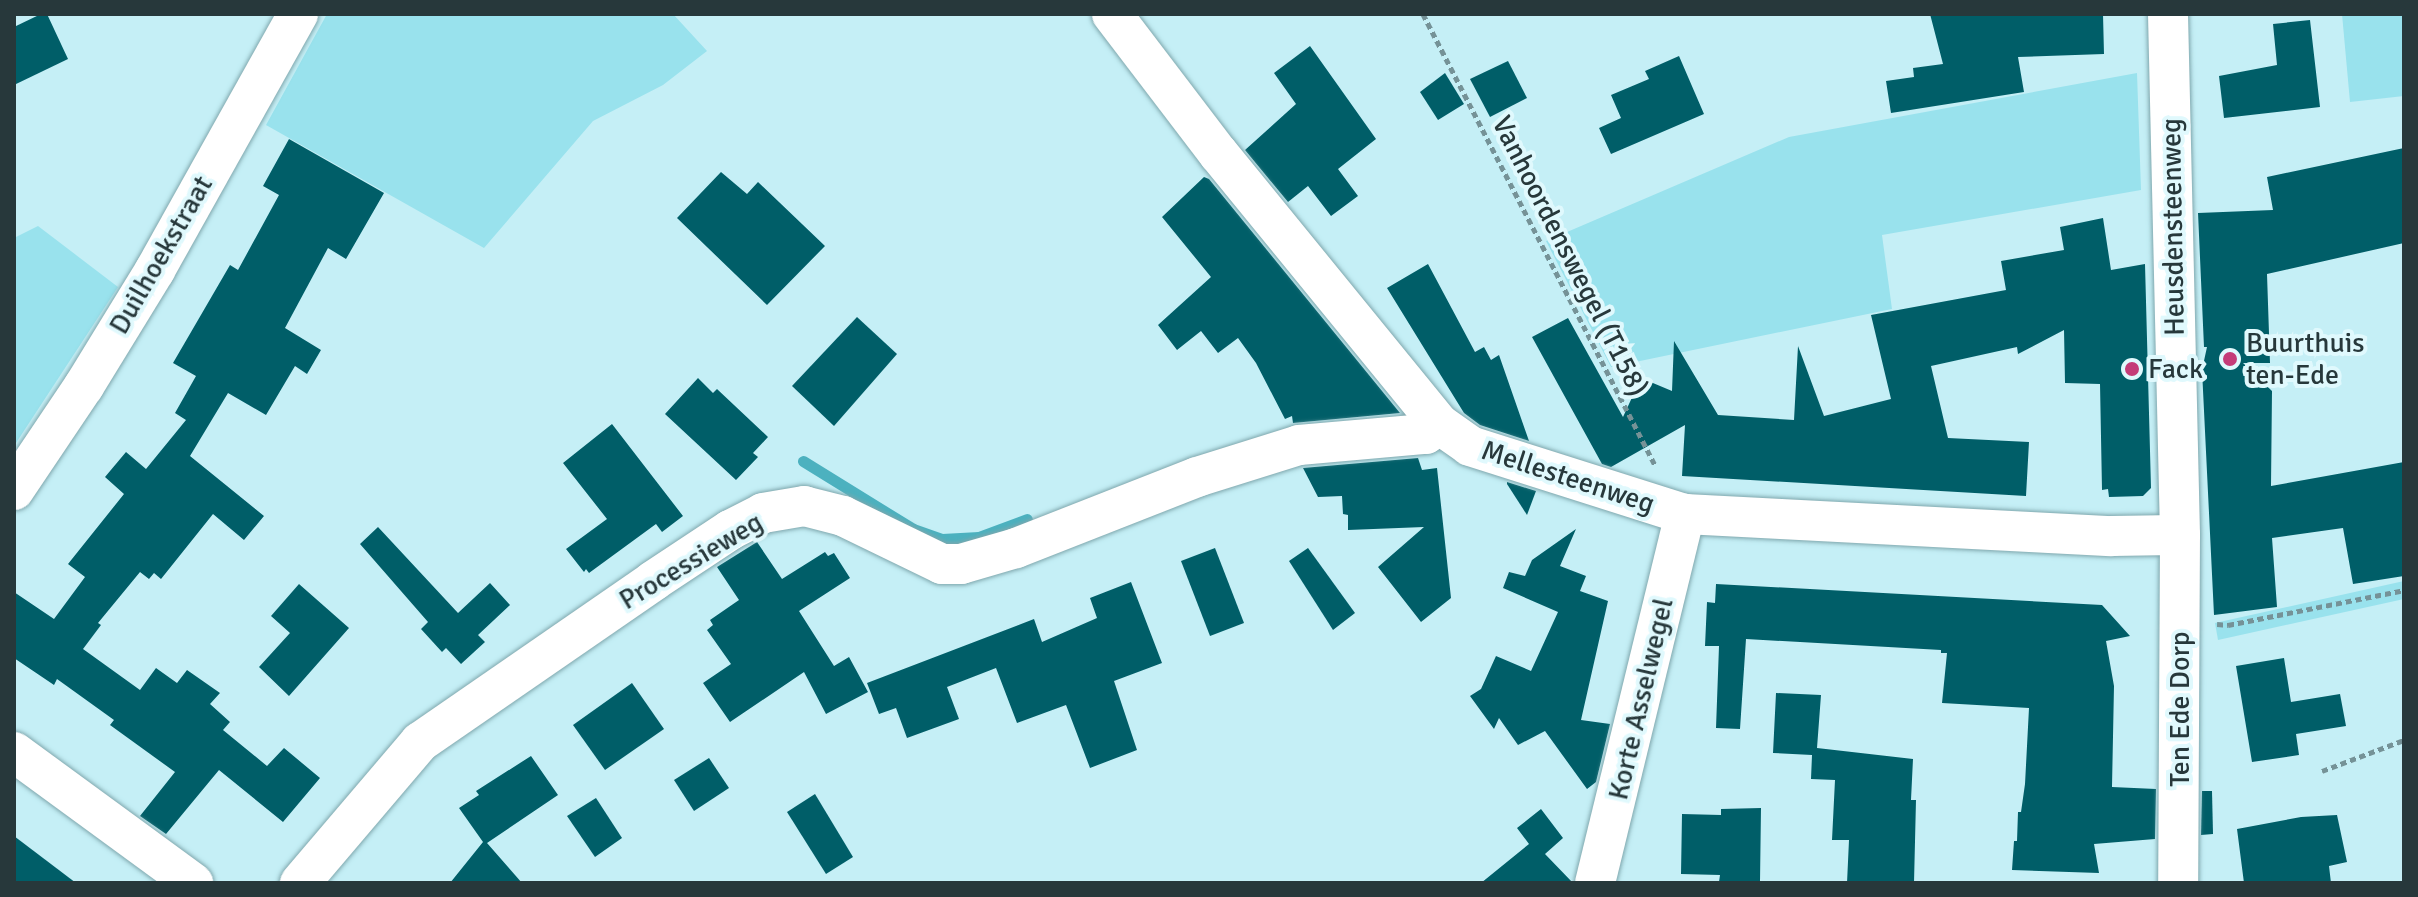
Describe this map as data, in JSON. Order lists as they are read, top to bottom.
{
  "streets": {
    "street": [
      "Heusdensteenweg",
      "Duilhoekstraat",
      "Mellesteenweg",
      "Processieweg",
      "Korte Asselwegel",
      "Ten Ede Dorp"
    ],
    "path": ["Vanhoordenswegel (T158)"]
  },
  "crossings": [
    ["Heusdensteenweg", "Mellesteenweg"],
    ["Heusdensteenweg", "Ten Ede Dorp"],
    ["Vanhoordenswegel (T158)", "Mellesteenweg"],
    ["Vanhoordenswegel (T158)", "Korte Asselwegel"],
    ["Mellesteenweg", "Processieweg"],
    ["Mellesteenweg", "Korte Asselwegel"],
    ["Mellesteenweg", "Ten Ede Dorp"]
  ],
  "places": ["Buurthuis ten-Ede", "Fack"]
}
